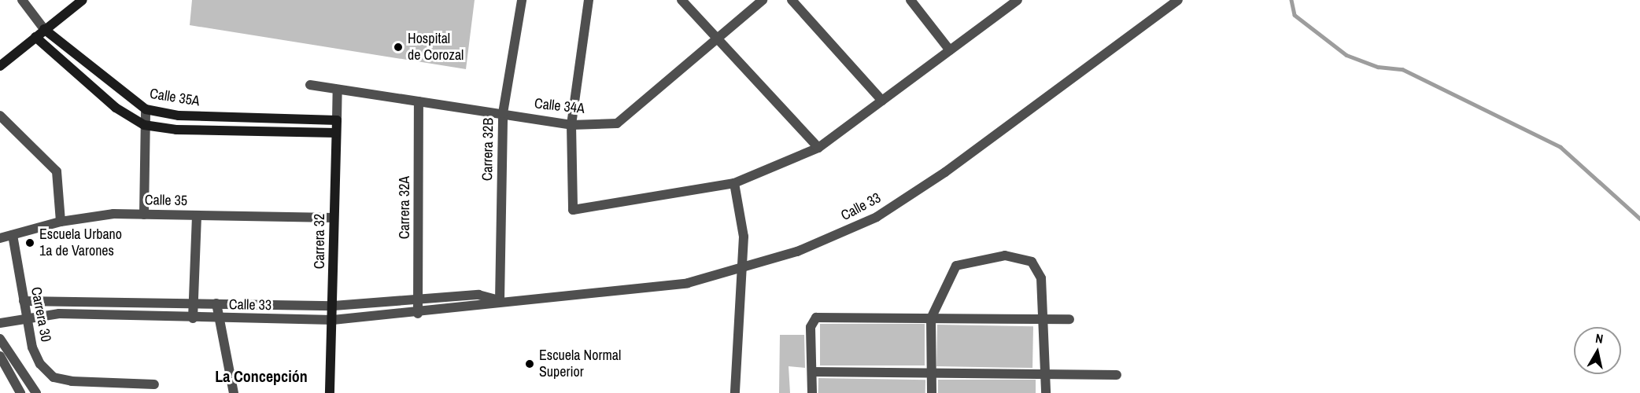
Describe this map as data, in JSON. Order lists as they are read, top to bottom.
{
  "streets": {
    "street": [
      "Calle 35A",
      "Calle 34A",
      "Carrera 32B",
      "Calle 35",
      "Calle 33",
      "Carrera 32A",
      "Carrera 32",
      "Carrera 30"
    ]
  },
  "crossings": [
    ["Calle 35A", "Carrera 32"],
    ["Calle 34A", "Carrera 32B"],
    ["Calle 34A", "Carrera 32A"],
    ["Calle 34A", "Carrera 32"],
    ["Carrera 32B", "Calle 33"],
    ["Calle 35", "Carrera 32"],
    ["Calle 35", "Carrera 30"],
    ["Calle 33", "Carrera 32A"],
    ["Calle 33", "Carrera 32"],
    ["Calle 33", "Carrera 30"]
  ],
  "districts": ["La Concepción"],
  "places": ["Hospital de Corozal", "Escuela Urbano 1a de Varones", "Escuela Normal Superior"],
  "north": "top"
}
